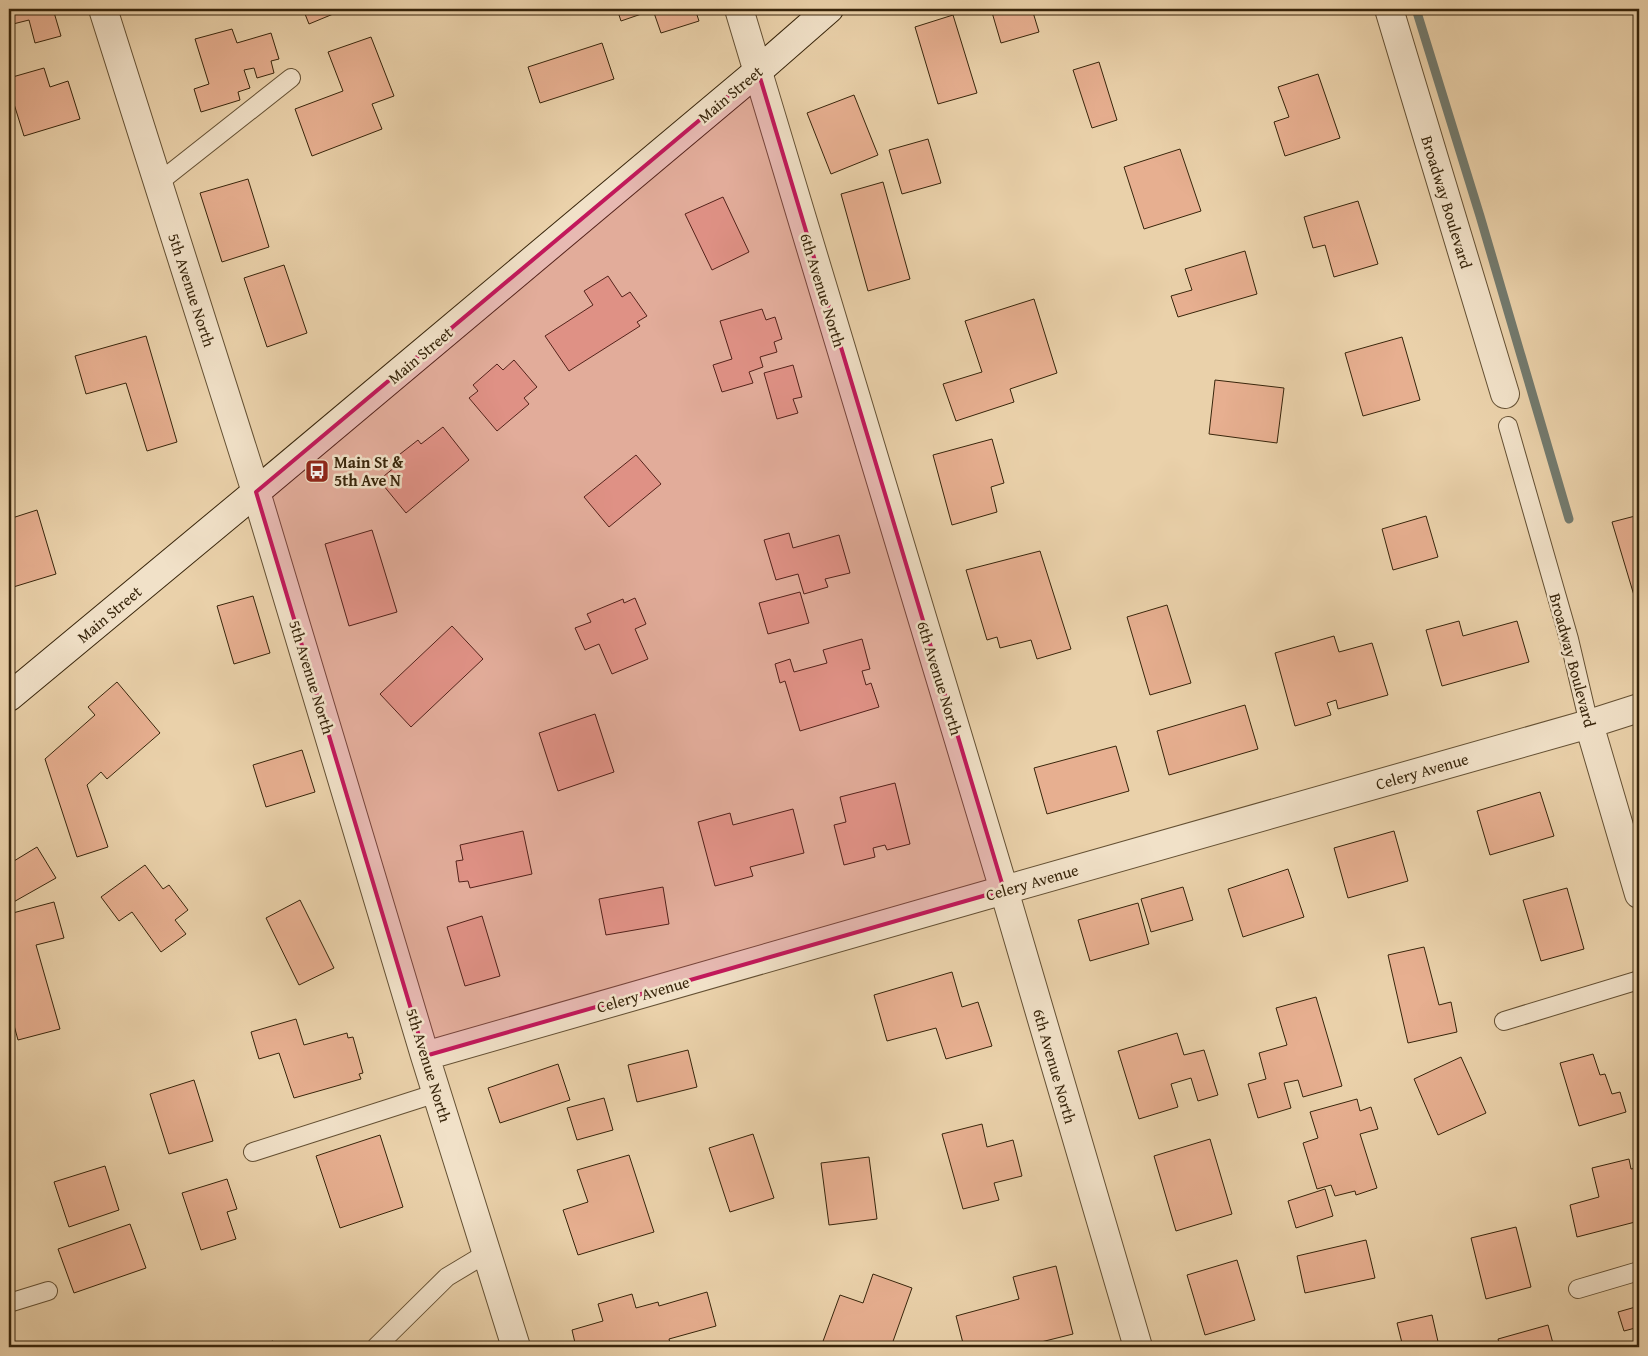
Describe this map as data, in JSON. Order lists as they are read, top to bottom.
{
  "streets": {
    "street": [
      "Main Street",
      "Broadway Boulevard",
      "5th Avenue North",
      "6th Avenue North",
      "Celery Avenue"
    ]
  },
  "crossings": [
    ["Main Street", "5th Avenue North"],
    ["Main Street", "6th Avenue North"],
    ["Broadway Boulevard", "Celery Avenue"],
    ["5th Avenue North", "Celery Avenue"],
    ["6th Avenue North", "Celery Avenue"]
  ],
  "places": {
    "bus stop": ["Main St & 5th Ave N"]
  }
}
